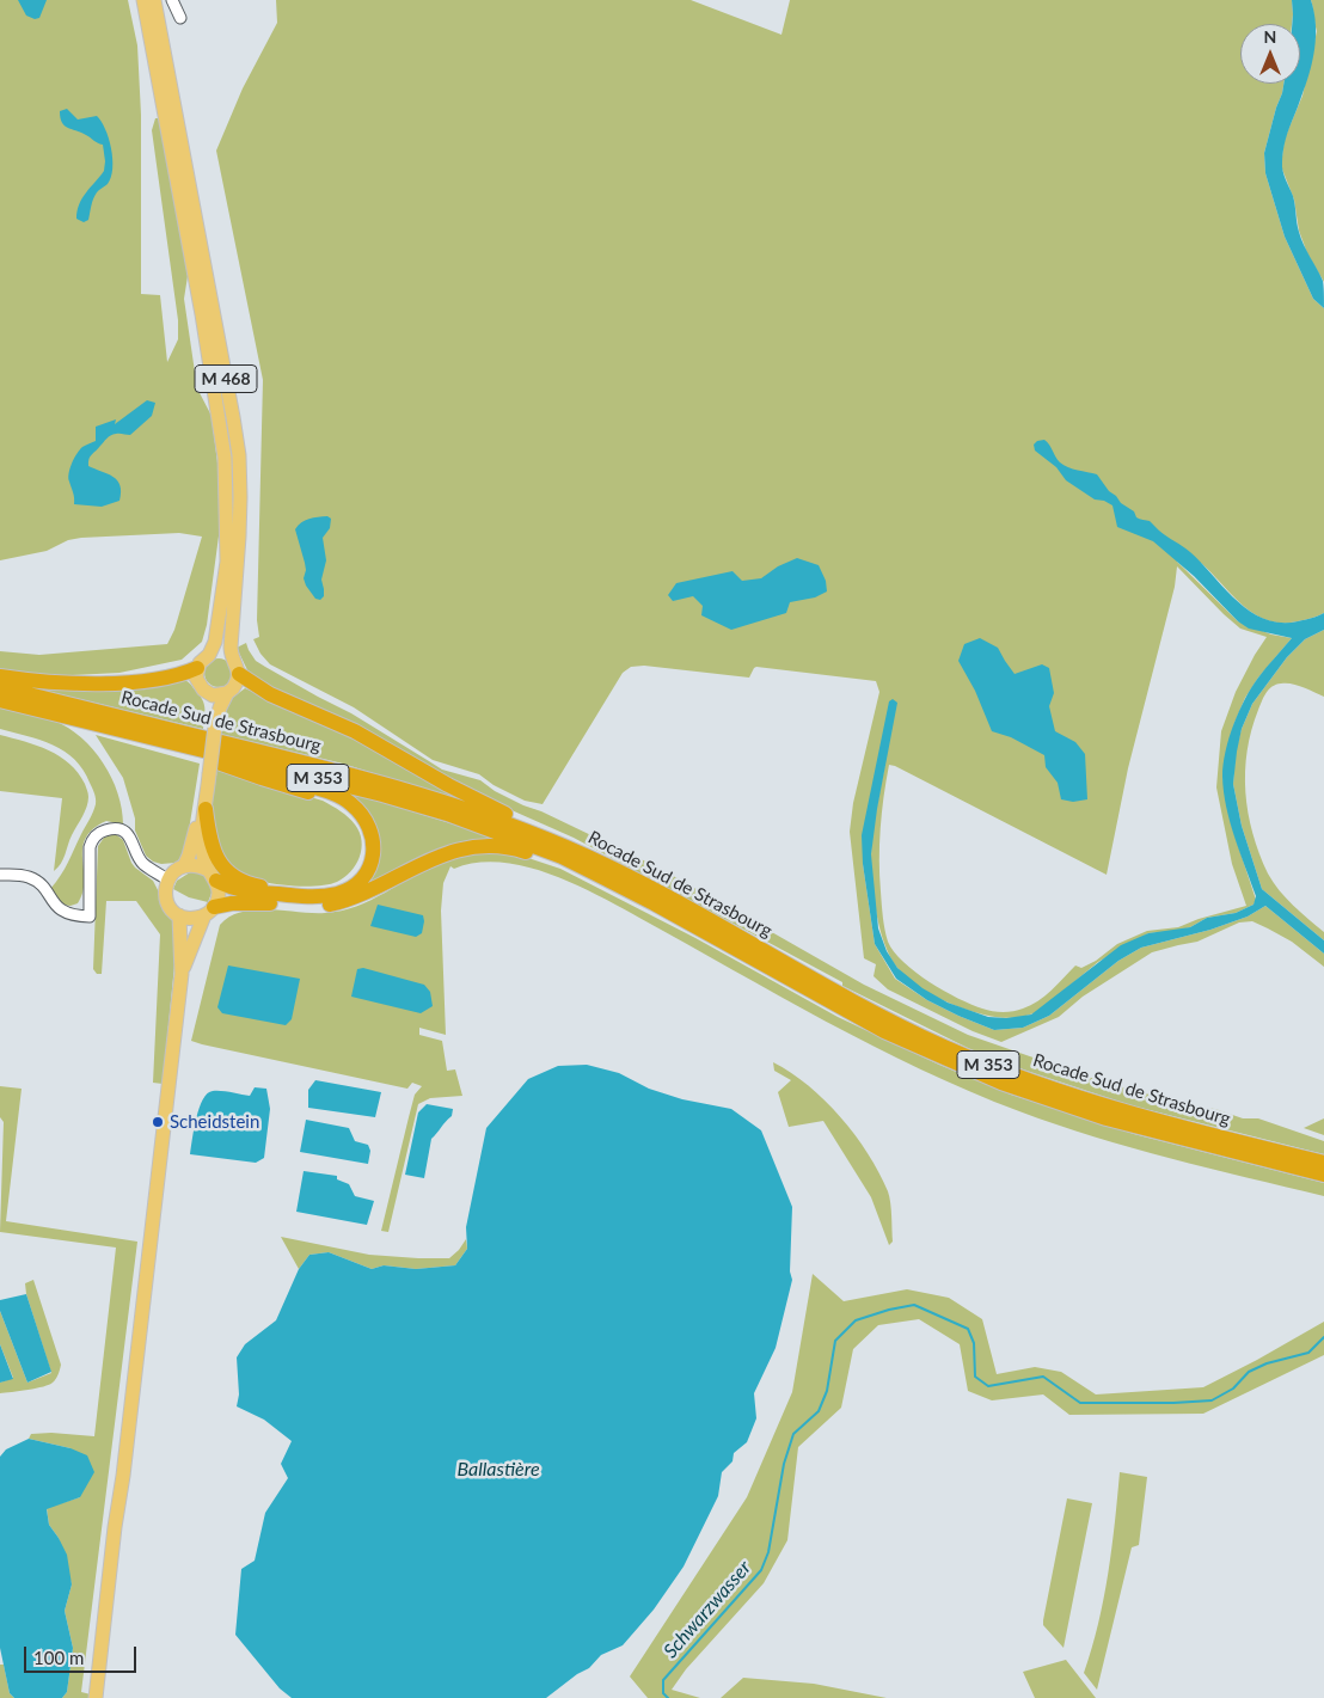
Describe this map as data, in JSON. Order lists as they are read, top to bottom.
{
  "streets": {
    "highway": ["Rocade Sud de Strasbourg", "M 353"],
    "main road": ["M 468"]
  },
  "water": ["Ballastière", "Schwarzwasser"],
  "places": ["Scheidstein"],
  "scale_bar": "100 m",
  "north": "top"
}
